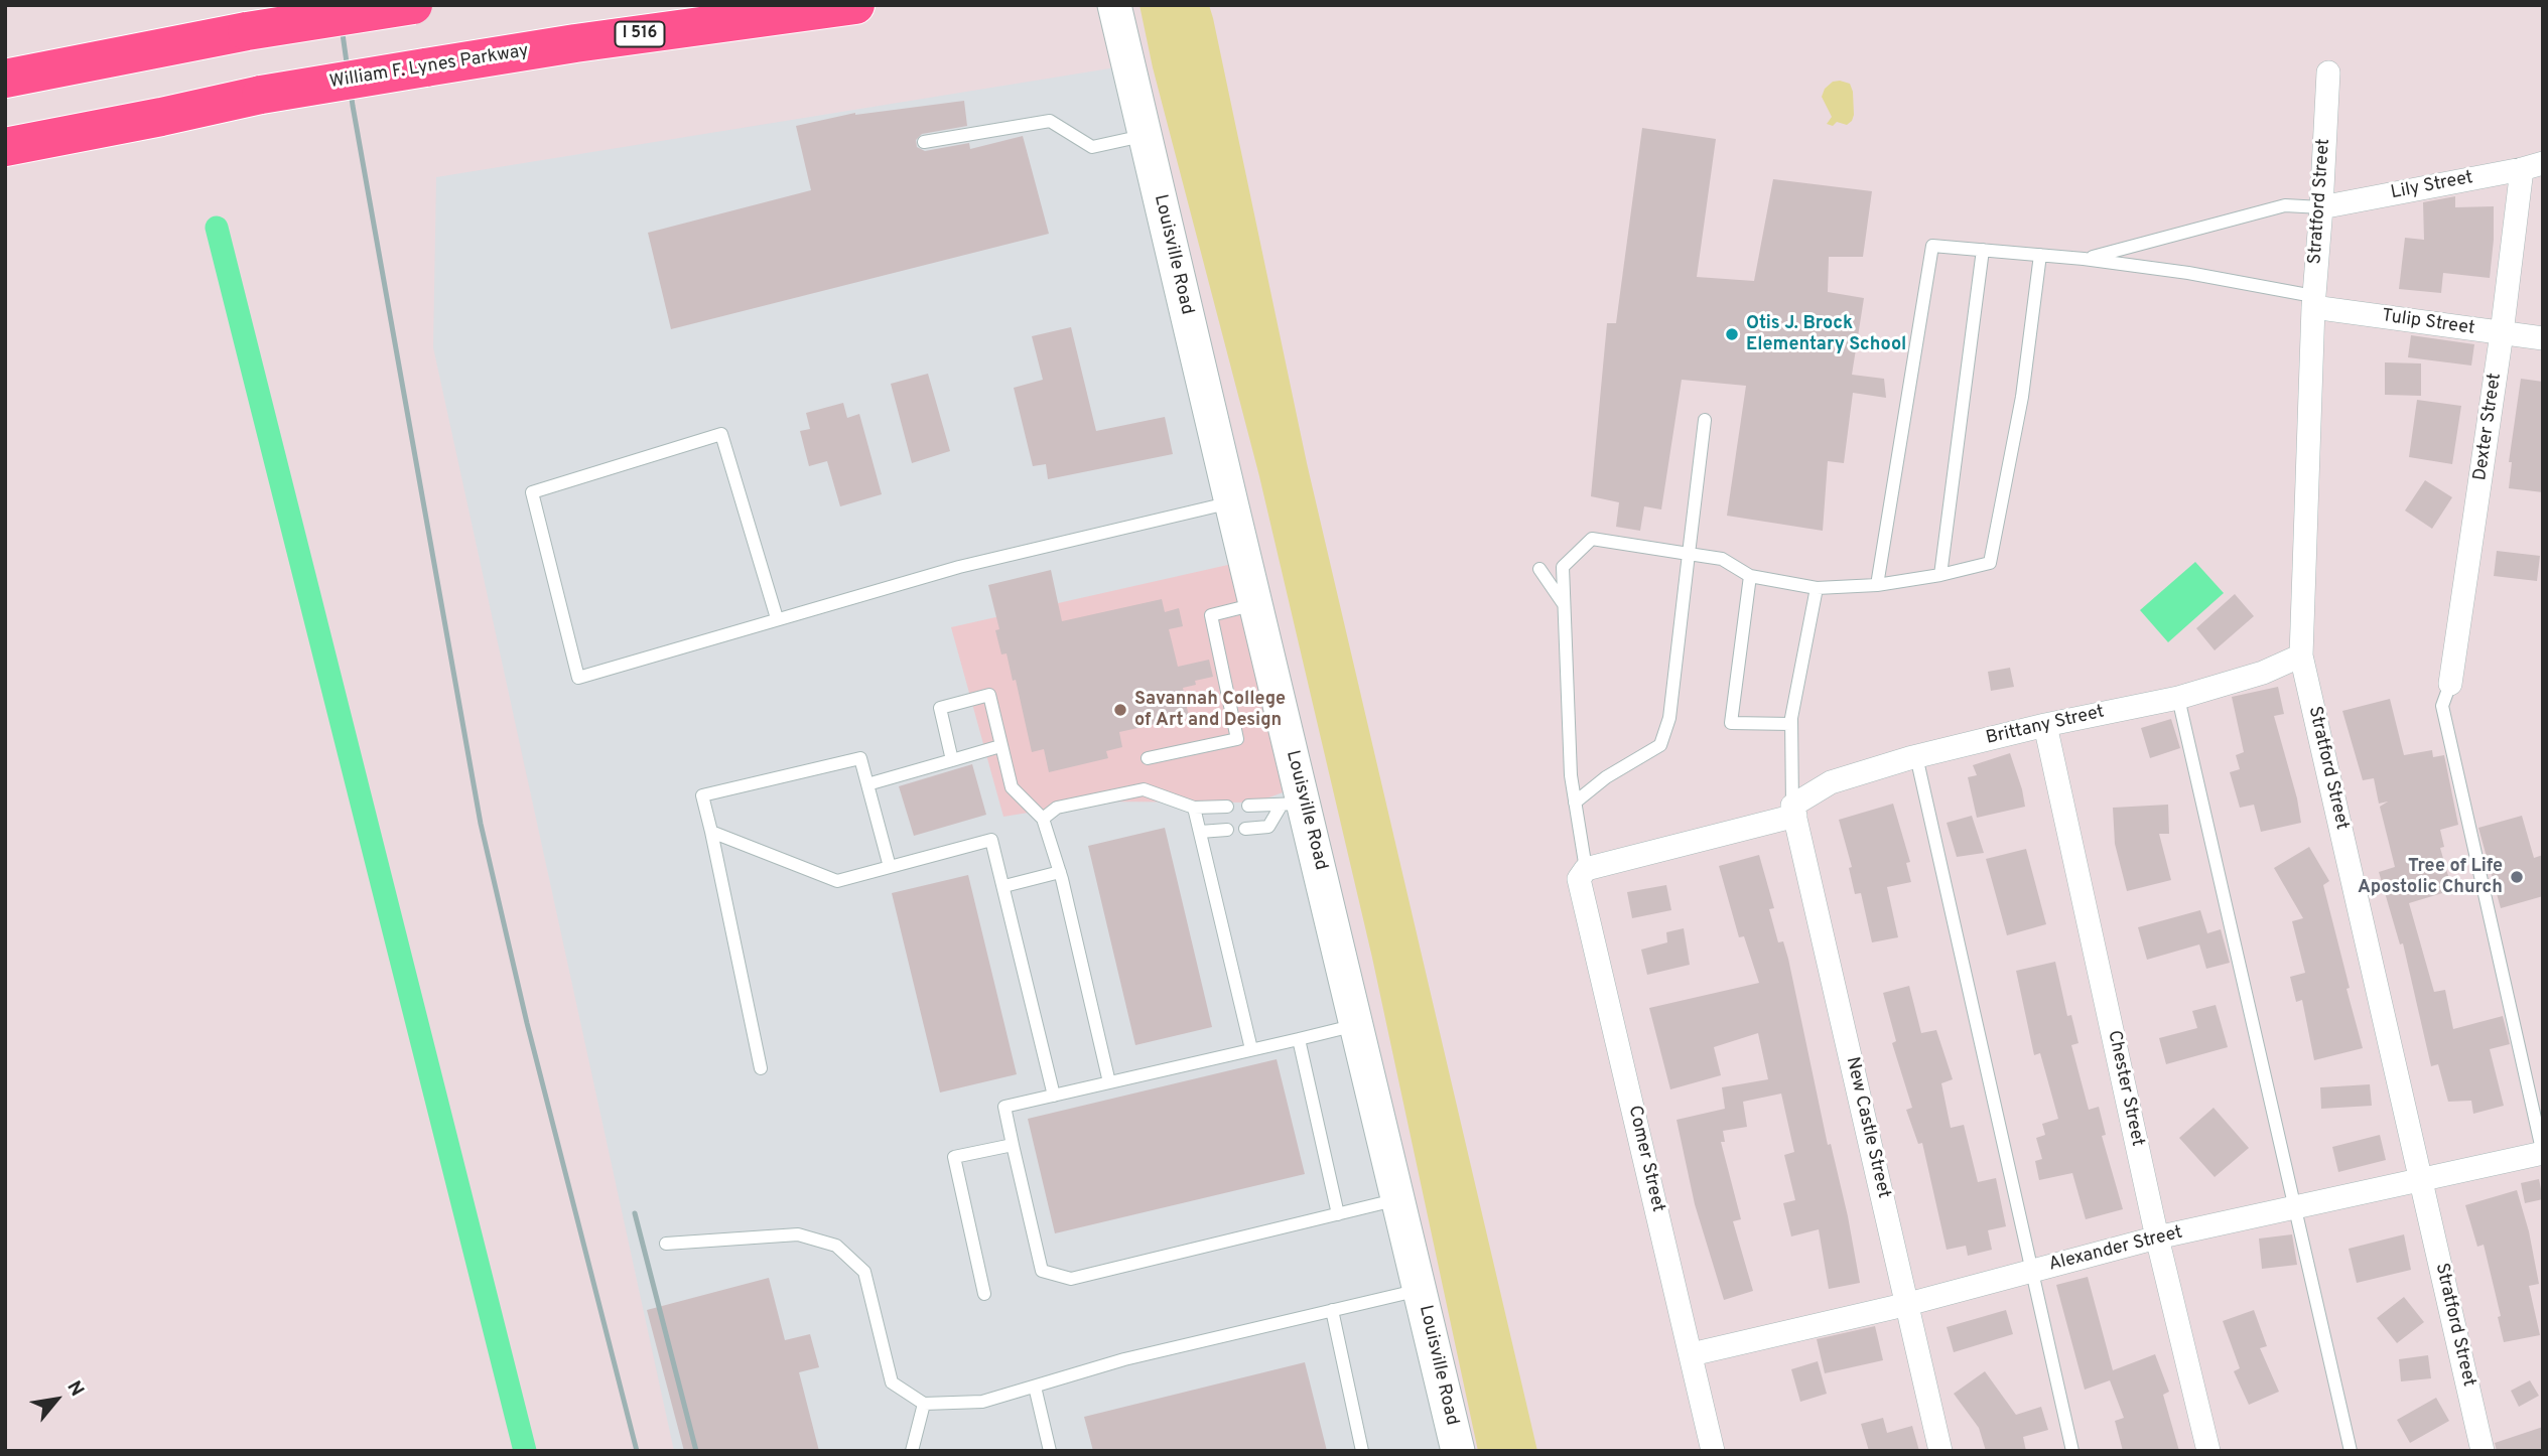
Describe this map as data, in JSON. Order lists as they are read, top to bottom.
{
  "streets": {
    "highway": ["I 516", "William F. Lynes Parkway"],
    "main road": ["Louisville Road"],
    "street": [
      "Lily Street",
      "Stratford Street",
      "Tulip Street",
      "Dexter Street",
      "Brittany Street",
      "Chester Street",
      "New Castle Street",
      "Comer Street",
      "Alexander Street"
    ]
  },
  "crossings": [
    ["Lily Street", "Stratford Street"],
    ["Lily Street", "Dexter Street"],
    ["Stratford Street", "Tulip Street"],
    ["Stratford Street", "Brittany Street"],
    ["Stratford Street", "Alexander Street"],
    ["Tulip Street", "Dexter Street"],
    ["Brittany Street", "Chester Street"],
    ["Brittany Street", "New Castle Street"],
    ["Brittany Street", "Comer Street"],
    ["Chester Street", "Alexander Street"],
    ["New Castle Street", "Alexander Street"],
    ["Comer Street", "Alexander Street"]
  ],
  "places": ["Otis J. Brock Elementary School", "Savannah College of Art and Design", "Tree of Life Apostolic Church"],
  "north": "top right"
}
